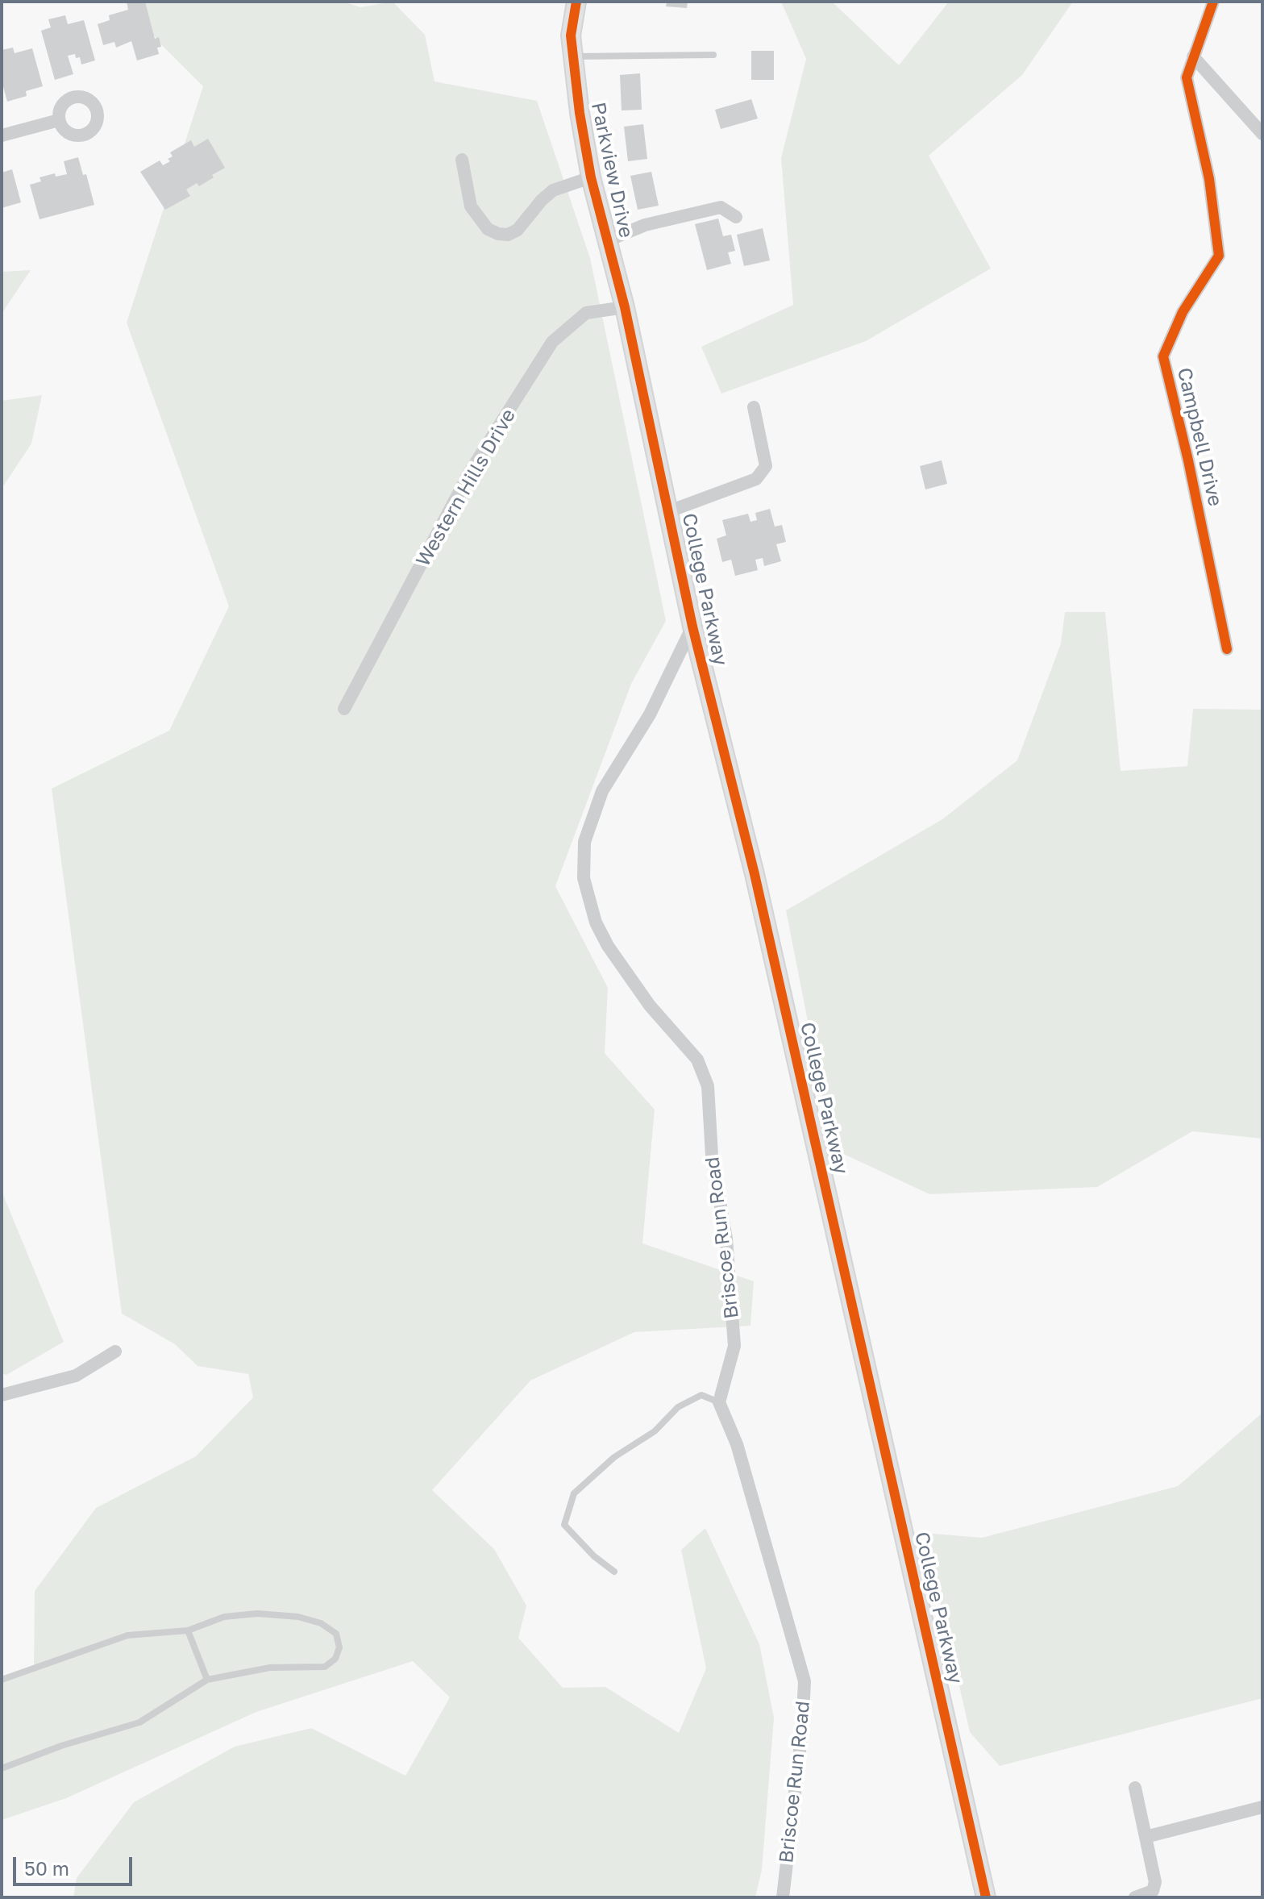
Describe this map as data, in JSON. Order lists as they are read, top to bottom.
{
  "streets": {
    "street": [
      "Parkview Drive",
      "Campbell Drive",
      "Western Hills Drive",
      "College Parkway",
      "Briscoe Run Road"
    ]
  },
  "crossings": [
    ["Parkview Drive", "Western Hills Drive"],
    ["Parkview Drive", "College Parkway"],
    ["Western Hills Drive", "College Parkway"],
    ["College Parkway", "Briscoe Run Road"]
  ],
  "scale_bar": "50 m"
}
